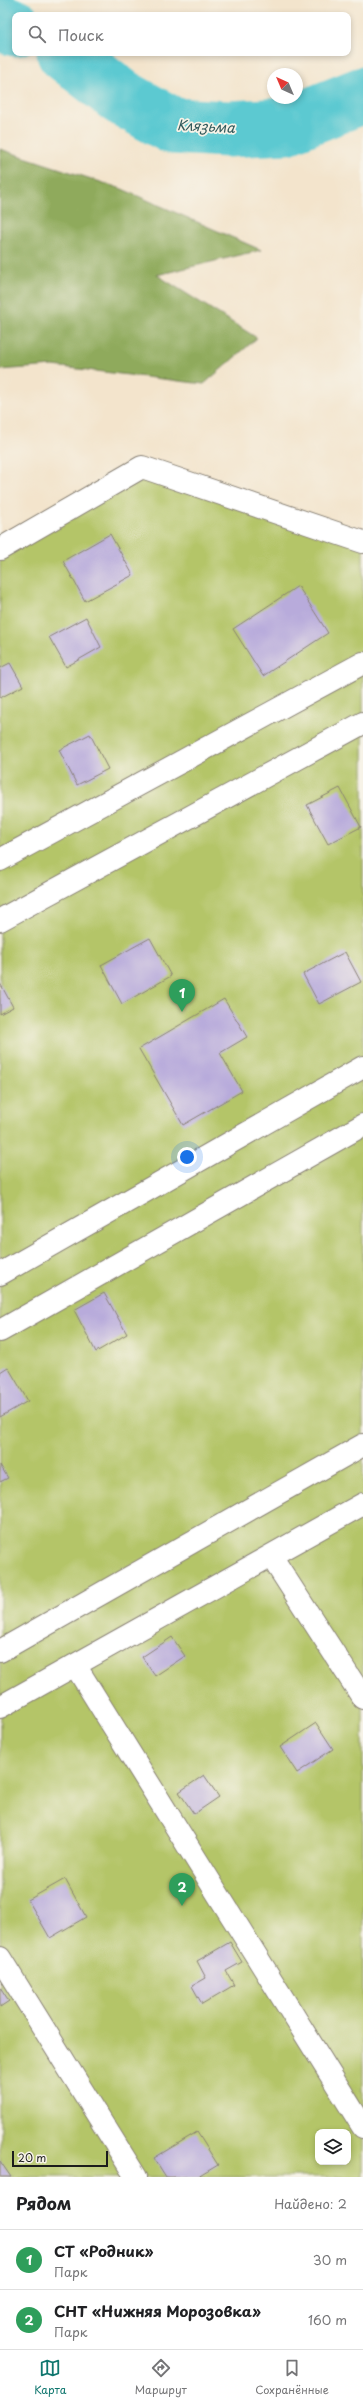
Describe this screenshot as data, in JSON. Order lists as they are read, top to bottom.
{
  "water": ["Клязьма"],
  "scale_bar": "20 m",
  "north": "top left",
  "page": {
    "search": "Поиск",
    "pins": ["1", "2"],
    "scale": "20 m",
    "heading": ["Рядом", "Найдено: 2"],
    "list": [
      {
        "mark": "1",
        "name": "СТ «Родник»",
        "note": "Парк",
        "value": "30 m"
      },
      {
        "mark": "2",
        "name": "СНТ «Нижняя Морозовка»",
        "note": "Парк",
        "value": "160 m"
      }
    ],
    "nav": ["Карта", "Маршрут", "Сохранённые"]
  }
}
